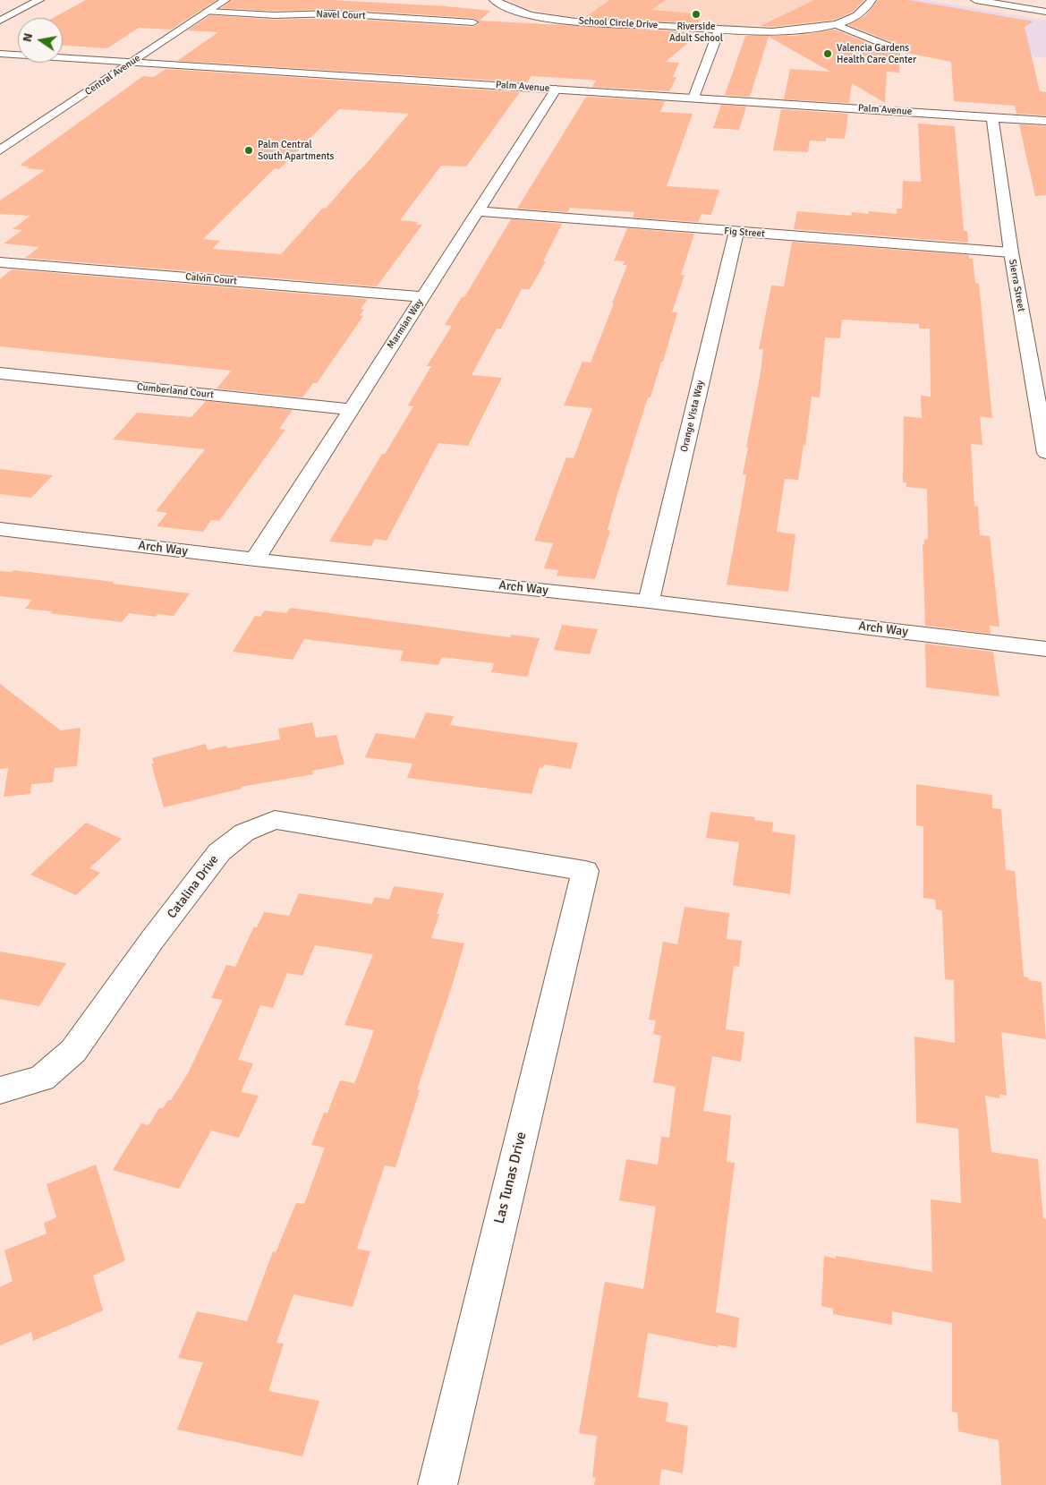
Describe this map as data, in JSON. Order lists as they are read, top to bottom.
{
  "streets": {
    "street": [
      "Navel Court",
      "School Circle Drive",
      "Central Avenue",
      "Palm Avenue",
      "Fig Street",
      "Calvin Court",
      "Sierra Street",
      "Marmian Way",
      "Cumberland Court",
      "Orange Vista Way",
      "Arch Way",
      "Catalina Drive",
      "Las Tunas Drive"
    ]
  },
  "crossings": [
    ["Navel Court", "Central Avenue"],
    ["Central Avenue", "Palm Avenue"],
    ["Palm Avenue", "Sierra Street"],
    ["Palm Avenue", "Marmian Way"],
    ["Fig Street", "Sierra Street"],
    ["Fig Street", "Marmian Way"],
    ["Fig Street", "Orange Vista Way"],
    ["Calvin Court", "Marmian Way"],
    ["Marmian Way", "Cumberland Court"],
    ["Marmian Way", "Arch Way"],
    ["Orange Vista Way", "Arch Way"],
    ["Catalina Drive", "Las Tunas Drive"]
  ],
  "places": ["Riverside Adult School", "Valencia Gardens Health Care Center", "Palm Central South Apartments"],
  "north": "left"
}
